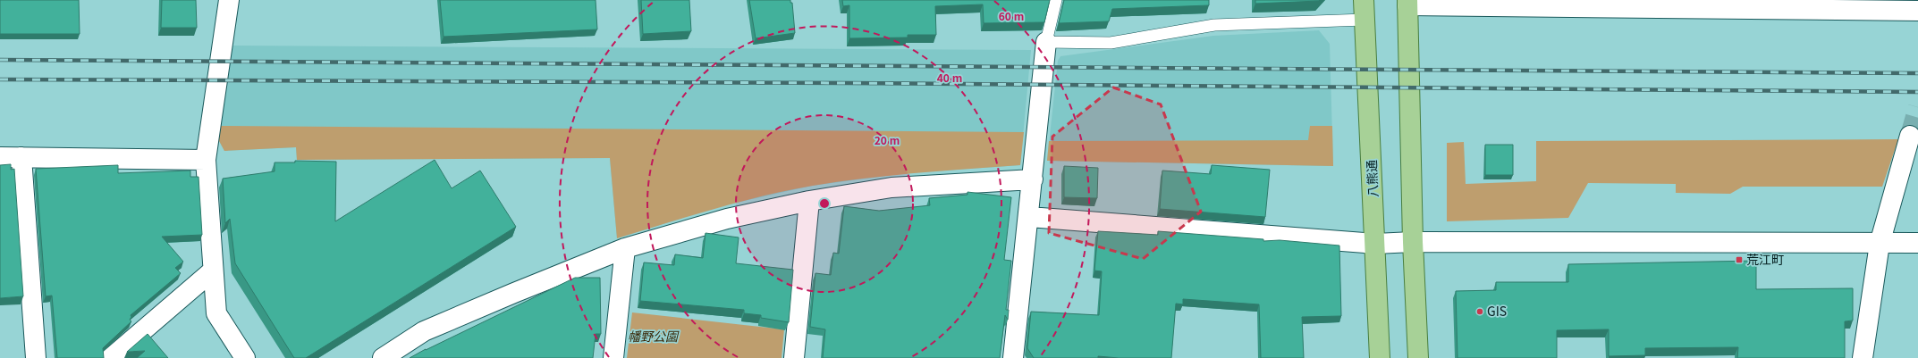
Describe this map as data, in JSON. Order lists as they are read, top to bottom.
{
  "streets": {
    "main road": ["八熊通"]
  },
  "parks": ["幡野公園"],
  "places": {
    "transit": ["荒江町"],
    "other": ["GIS"]
  },
  "rings": ["60 m", "40 m", "20 m"]
}
